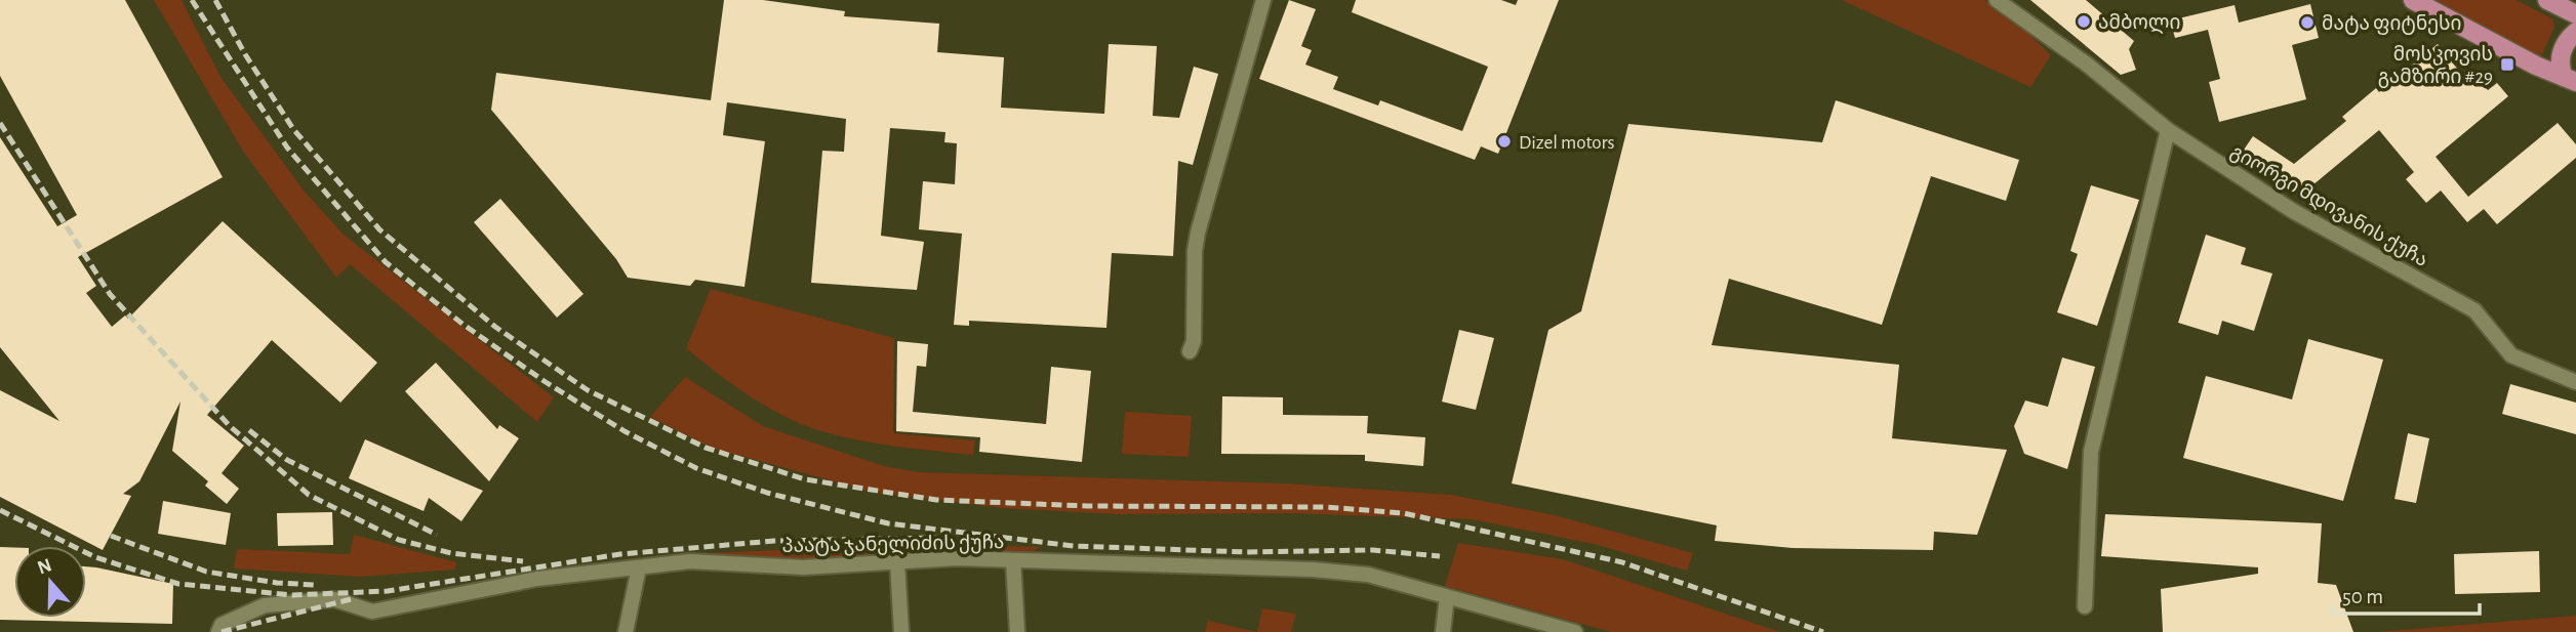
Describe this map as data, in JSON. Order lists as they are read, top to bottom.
{
  "streets": {
    "street": ["გიორგი მდივანის ქუჩა", "პაატა ჯანელიძის ქუჩა"]
  },
  "places": {
    "other": ["ამბოლი", "მატა ფიტნესი", "Dizel motors"],
    "transit": ["მოსკოვის გამზირი #29"]
  },
  "scale_bar": "50 m",
  "north": "top"
}
